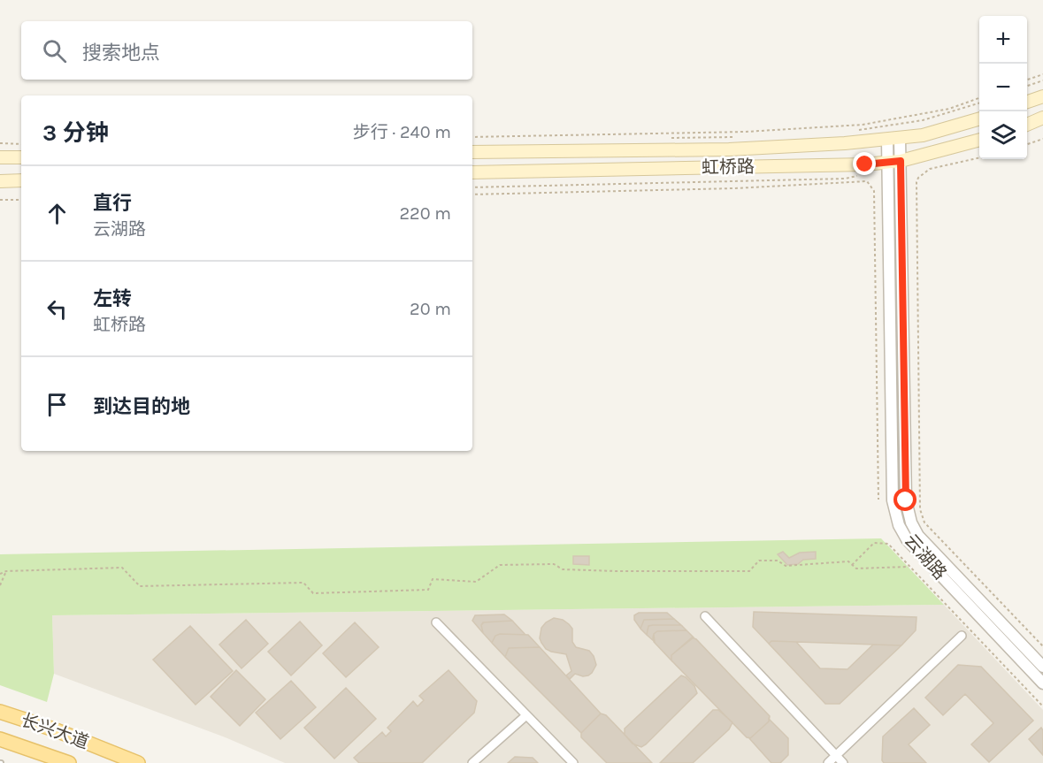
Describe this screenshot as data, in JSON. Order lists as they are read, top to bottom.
{
  "streets": {
    "main road": ["虹桥路", "长兴大道"],
    "street": ["云湖路"]
  },
  "crossings": [
    ["虹桥路", "云湖路"]
  ],
  "page": {
    "map_buttons": ["+", "−"],
    "search": "搜索地点",
    "heading": ["3 分钟", "步行 · 240 m"],
    "list": [
      ["直行", "云湖路", "220 m"],
      ["左转", "虹桥路", "20 m"],
      "到达目的地"
    ]
  }
}
